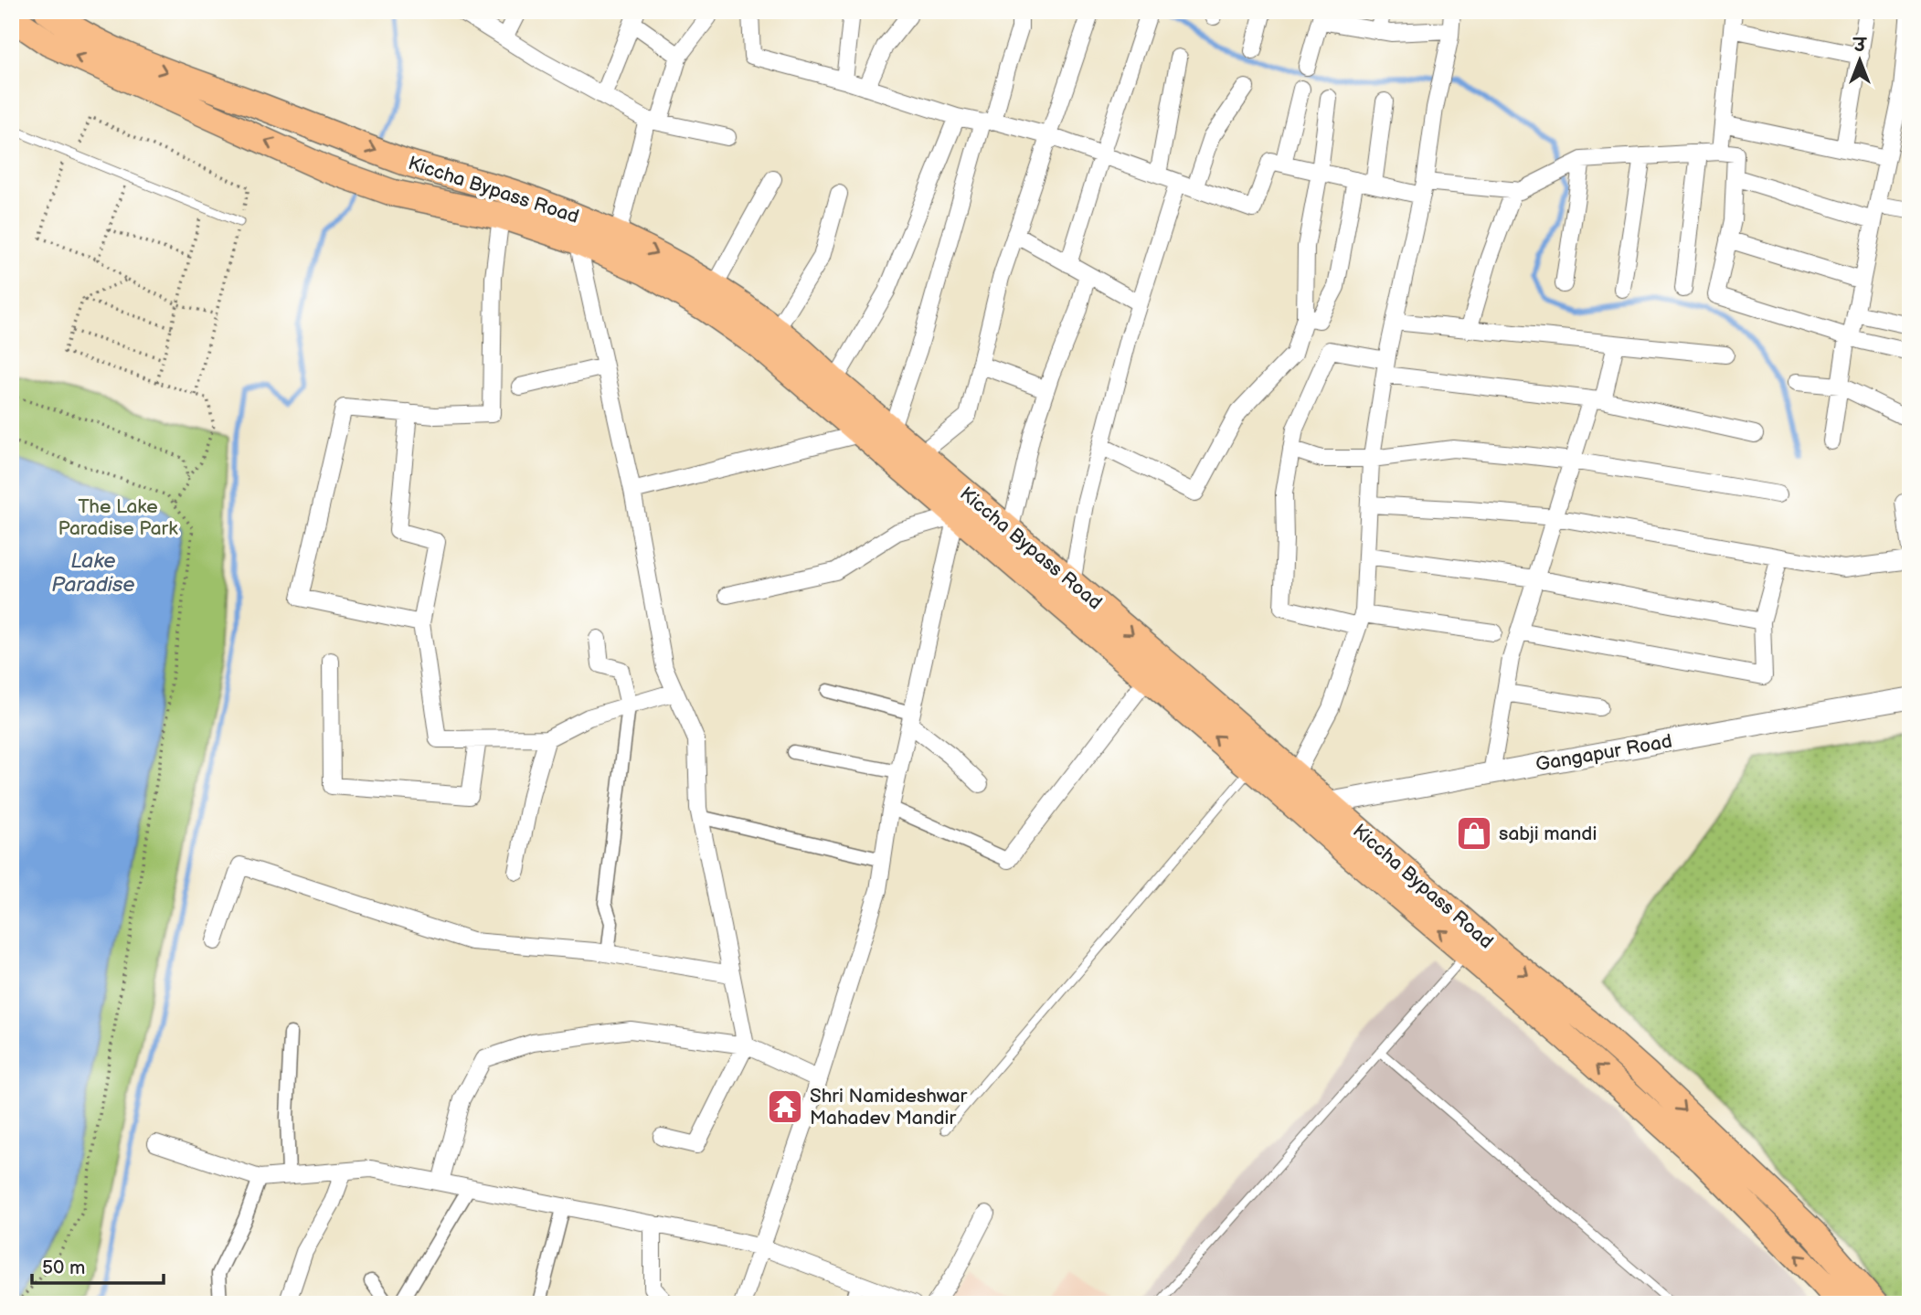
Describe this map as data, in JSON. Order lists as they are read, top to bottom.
{
  "streets": {
    "main road": ["Kiccha Bypass Road"],
    "street": ["Gangapur Road"]
  },
  "crossings": [
    ["Kiccha Bypass Road", "Gangapur Road"]
  ],
  "water": ["Lake Paradise"],
  "parks": ["The Lake Paradise Park"],
  "places": {
    "shop": ["sabji mandi"],
    "temple": ["Shri Namideshwar Mahadev Mandir"]
  },
  "scale_bar": "50 m",
  "north": "top"
}
